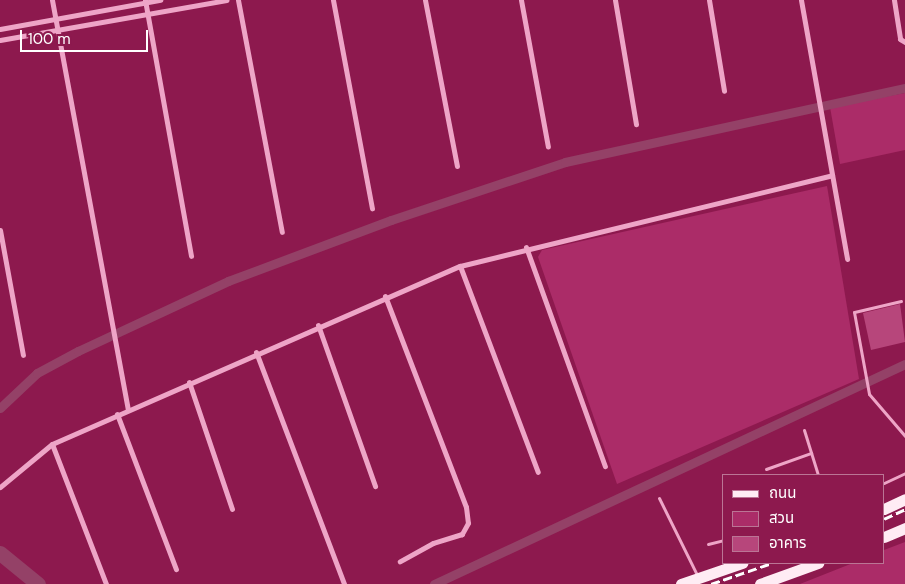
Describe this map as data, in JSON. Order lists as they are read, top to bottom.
{
  "legend": ["ถนน", "สวน", "อาคาร"],
  "scale_bar": "100 m"
}
